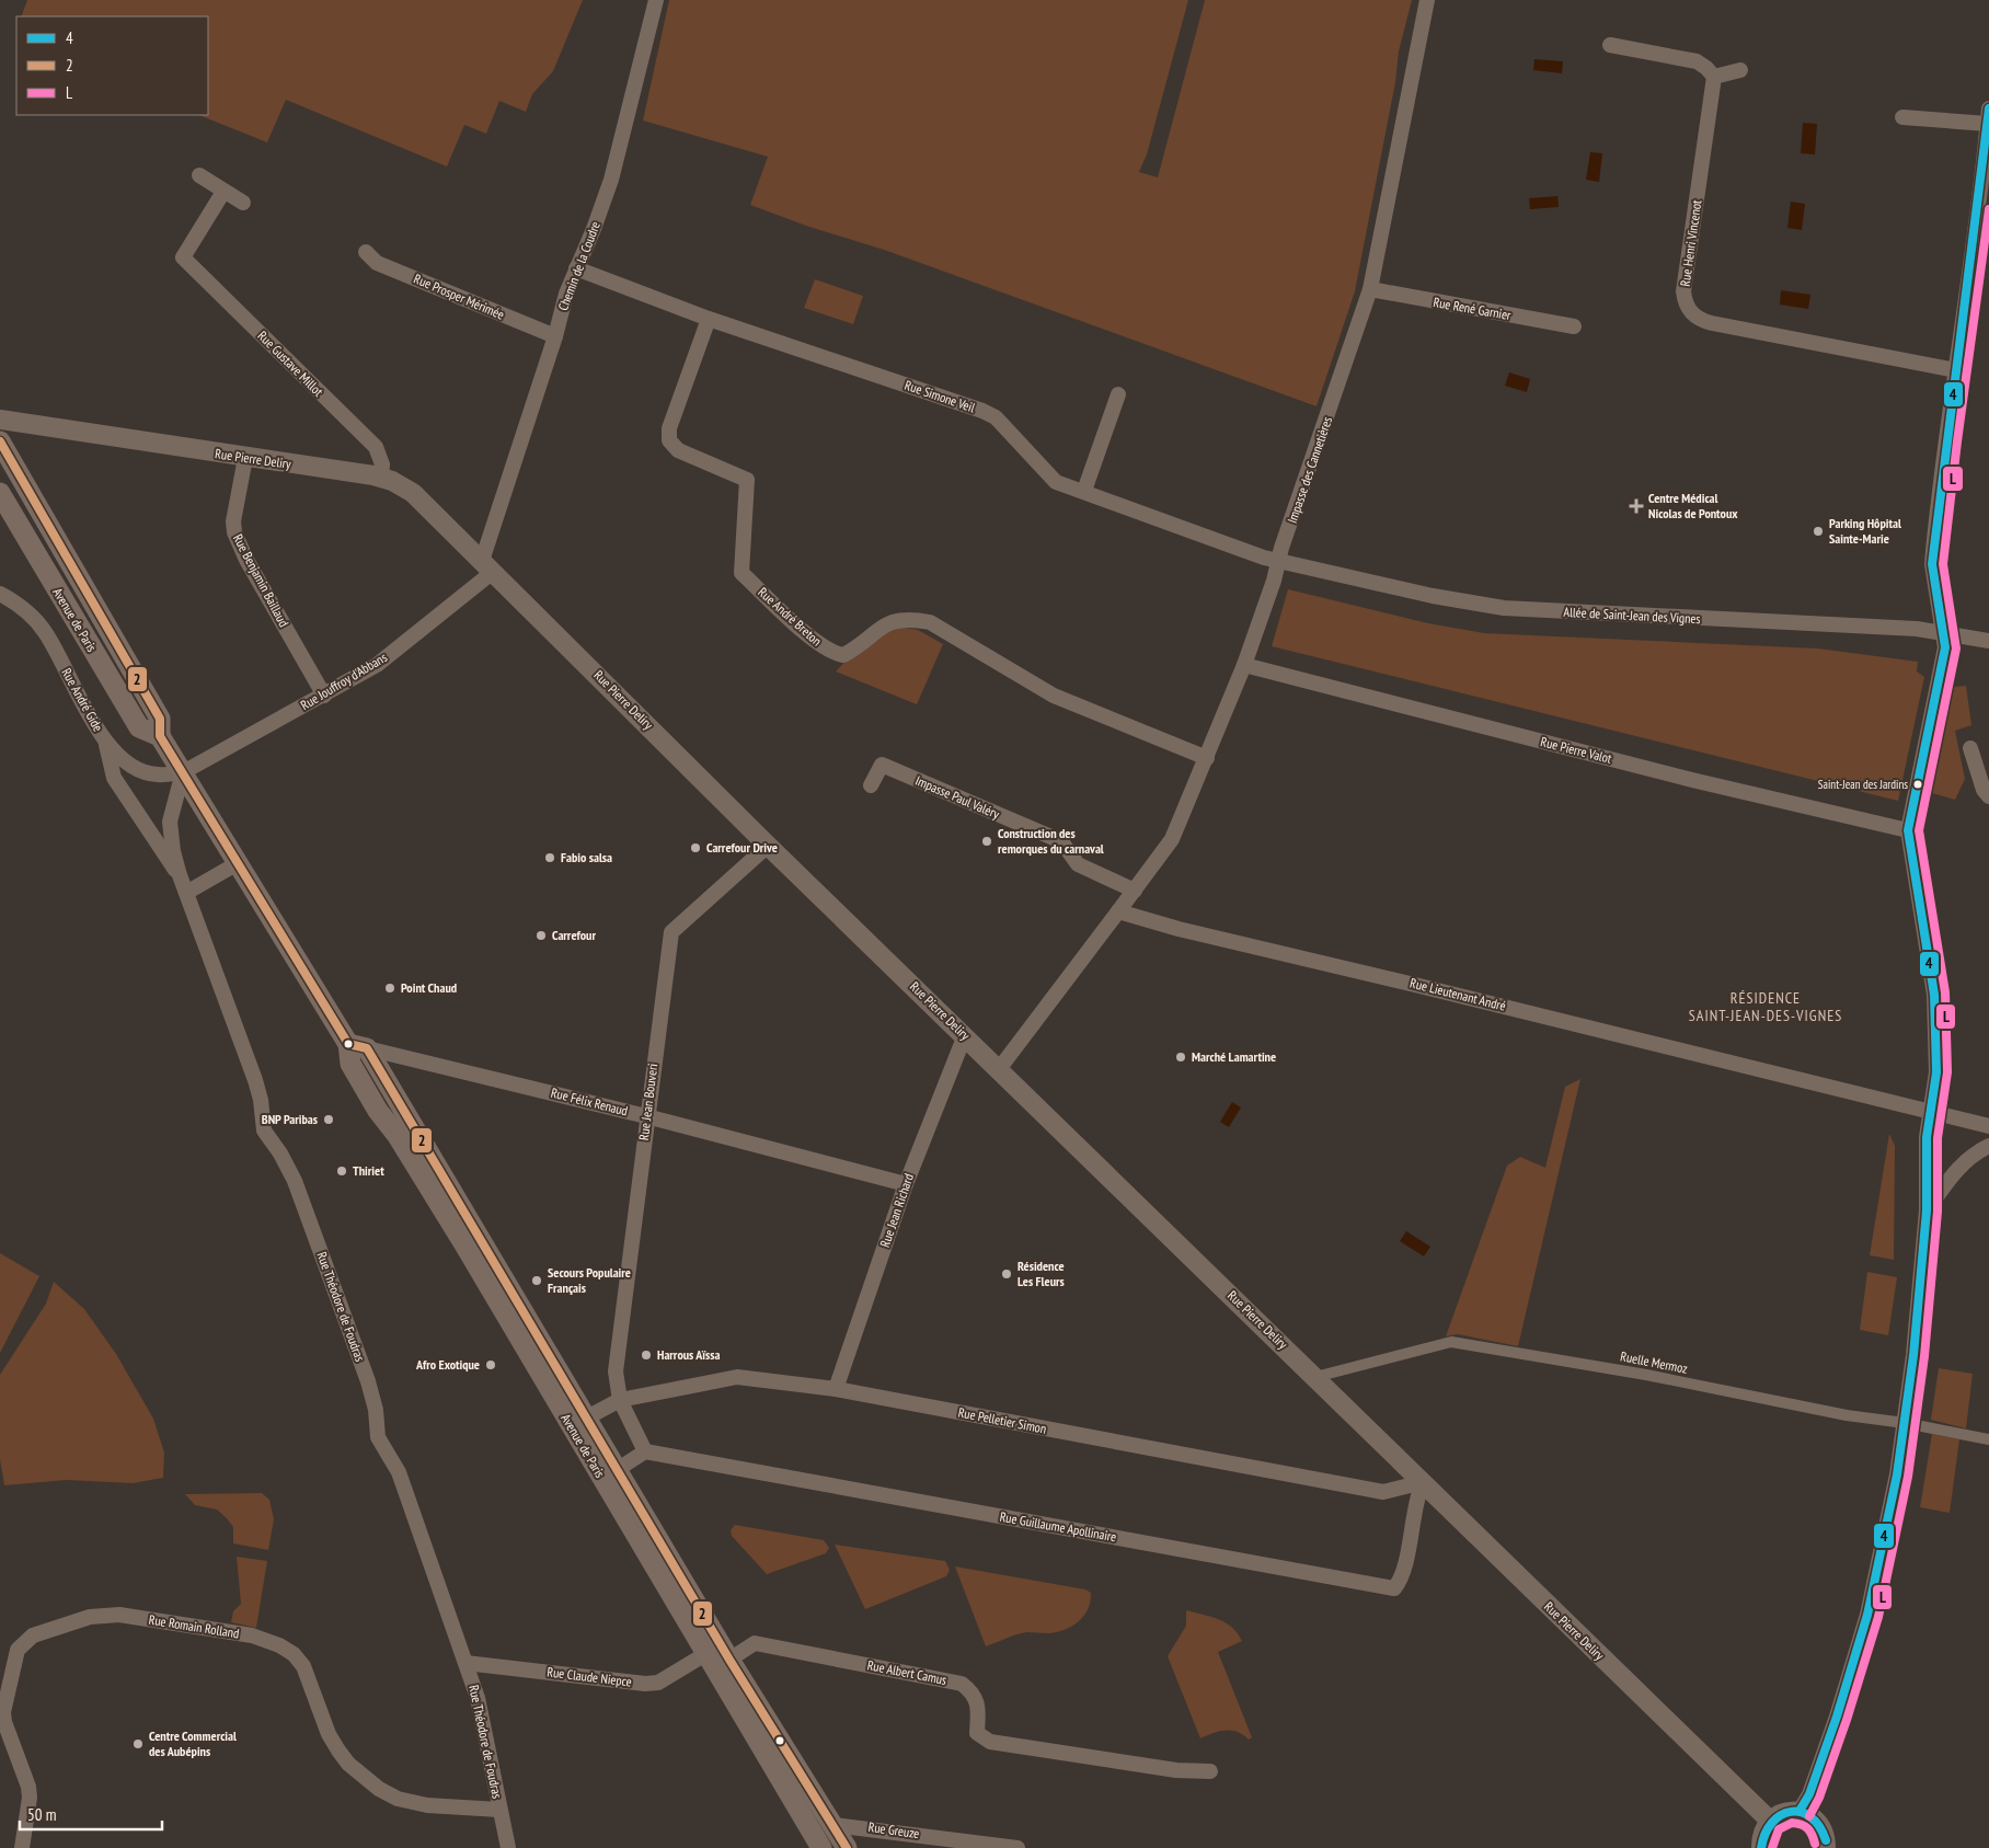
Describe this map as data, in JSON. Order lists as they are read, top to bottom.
{
  "streets": {
    "main road": ["Avenue de Paris"],
    "street": [
      "Rue Henri Vincenot",
      "Chemin de la Coudre",
      "Rue Prosper Mérimée",
      "Rue René Garnier",
      "Rue Gustave Millot",
      "Rue Simone Veil",
      "Rue Pierre Deliry",
      "Impasse des Cannetières",
      "Rue Benjamin Baillaud",
      "Allée de Saint-Jean des Vignes",
      "Rue André Breton",
      "Rue Jouffroy d'Abbans",
      "Rue André Gide",
      "Rue Pierre Valot",
      "Impasse Paul Valéry",
      "Rue Lieutenant André",
      "Rue Félix Renaud",
      "Rue Jean Bouveri",
      "Rue Jean Richard",
      "Rue Théodore de Foudras",
      "Ruelle Mermoz",
      "Rue Pelletier Simon",
      "Rue Guillaume Apollinaire",
      "Rue Romain Rolland",
      "Rue Albert Camus",
      "Rue Claude Niepce",
      "Rue Greuze"
    ]
  },
  "crossings": [
    ["Chemin de la Coudre", "Rue Prosper Mérimée"],
    ["Chemin de la Coudre", "Rue Simone Veil"],
    ["Chemin de la Coudre", "Rue Pierre Deliry"],
    ["Chemin de la Coudre", "Rue Jouffroy d'Abbans"],
    ["Rue René Garnier", "Impasse des Cannetières"],
    ["Rue Gustave Millot", "Rue Pierre Deliry"],
    ["Rue Simone Veil", "Impasse des Cannetières"],
    ["Rue Simone Veil", "Allée de Saint-Jean des Vignes"],
    ["Rue Simone Veil", "Rue André Breton"],
    ["Rue Pierre Deliry", "Rue Benjamin Baillaud"],
    ["Rue Pierre Deliry", "Rue Jouffroy d'Abbans"],
    ["Rue Pierre Deliry", "Rue Jean Bouveri"],
    ["Rue Pierre Deliry", "Rue Jean Richard"],
    ["Rue Pierre Deliry", "Ruelle Mermoz"],
    ["Rue Pierre Deliry", "Rue Pelletier Simon"],
    ["Rue Pierre Deliry", "Rue Guillaume Apollinaire"],
    ["Impasse des Cannetières", "Allée de Saint-Jean des Vignes"],
    ["Impasse des Cannetières", "Rue André Breton"],
    ["Impasse des Cannetières", "Rue Pierre Valot"],
    ["Impasse des Cannetières", "Impasse Paul Valéry"],
    ["Impasse des Cannetières", "Rue Lieutenant André"],
    ["Rue Benjamin Baillaud", "Rue Jouffroy d'Abbans"],
    ["Avenue de Paris", "Rue Jouffroy d'Abbans"],
    ["Avenue de Paris", "Rue André Gide"],
    ["Avenue de Paris", "Rue Félix Renaud"],
    ["Avenue de Paris", "Rue Théodore de Foudras"],
    ["Avenue de Paris", "Rue Pelletier Simon"],
    ["Avenue de Paris", "Rue Albert Camus"],
    ["Avenue de Paris", "Rue Claude Niepce"],
    ["Avenue de Paris", "Rue Greuze"],
    ["Rue Jouffroy d'Abbans", "Rue André Gide"],
    ["Rue Jouffroy d'Abbans", "Rue Théodore de Foudras"],
    ["Rue André Gide", "Rue Théodore de Foudras"],
    ["Rue Félix Renaud", "Rue Jean Bouveri"],
    ["Rue Félix Renaud", "Rue Jean Richard"],
    ["Rue Jean Bouveri", "Rue Pelletier Simon"],
    ["Rue Jean Bouveri", "Rue Guillaume Apollinaire"],
    ["Rue Jean Richard", "Rue Pelletier Simon"],
    ["Rue Théodore de Foudras", "Rue Romain Rolland"],
    ["Rue Théodore de Foudras", "Rue Claude Niepce"],
    ["Rue Pelletier Simon", "Rue Guillaume Apollinaire"]
  ],
  "districts": ["RÉSIDENCE SAINT-JEAN-DES-VIGNES"],
  "places": {
    "health": ["Centre Médical Nicolas de Pontoux"],
    "other": [
      "Parking Hôpital Sainte-Marie",
      "Saint-Jean des Jardins",
      "Construction des remorques du carnaval",
      "Carrefour Drive",
      "Fabio salsa",
      "Carrefour",
      "Point Chaud",
      "Marché Lamartine",
      "BNP Paribas",
      "Thiriet",
      "Résidence Les Fleurs",
      "Secours Populaire Français",
      "Harrous Aïssa",
      "Afro Exotique",
      "Centre Commercial des Aubépins"
    ]
  },
  "lines": ["transit line 4", "transit line L", "transit line 2"],
  "legend": ["4", "2", "L"],
  "scale_bar": "50 m"
}
